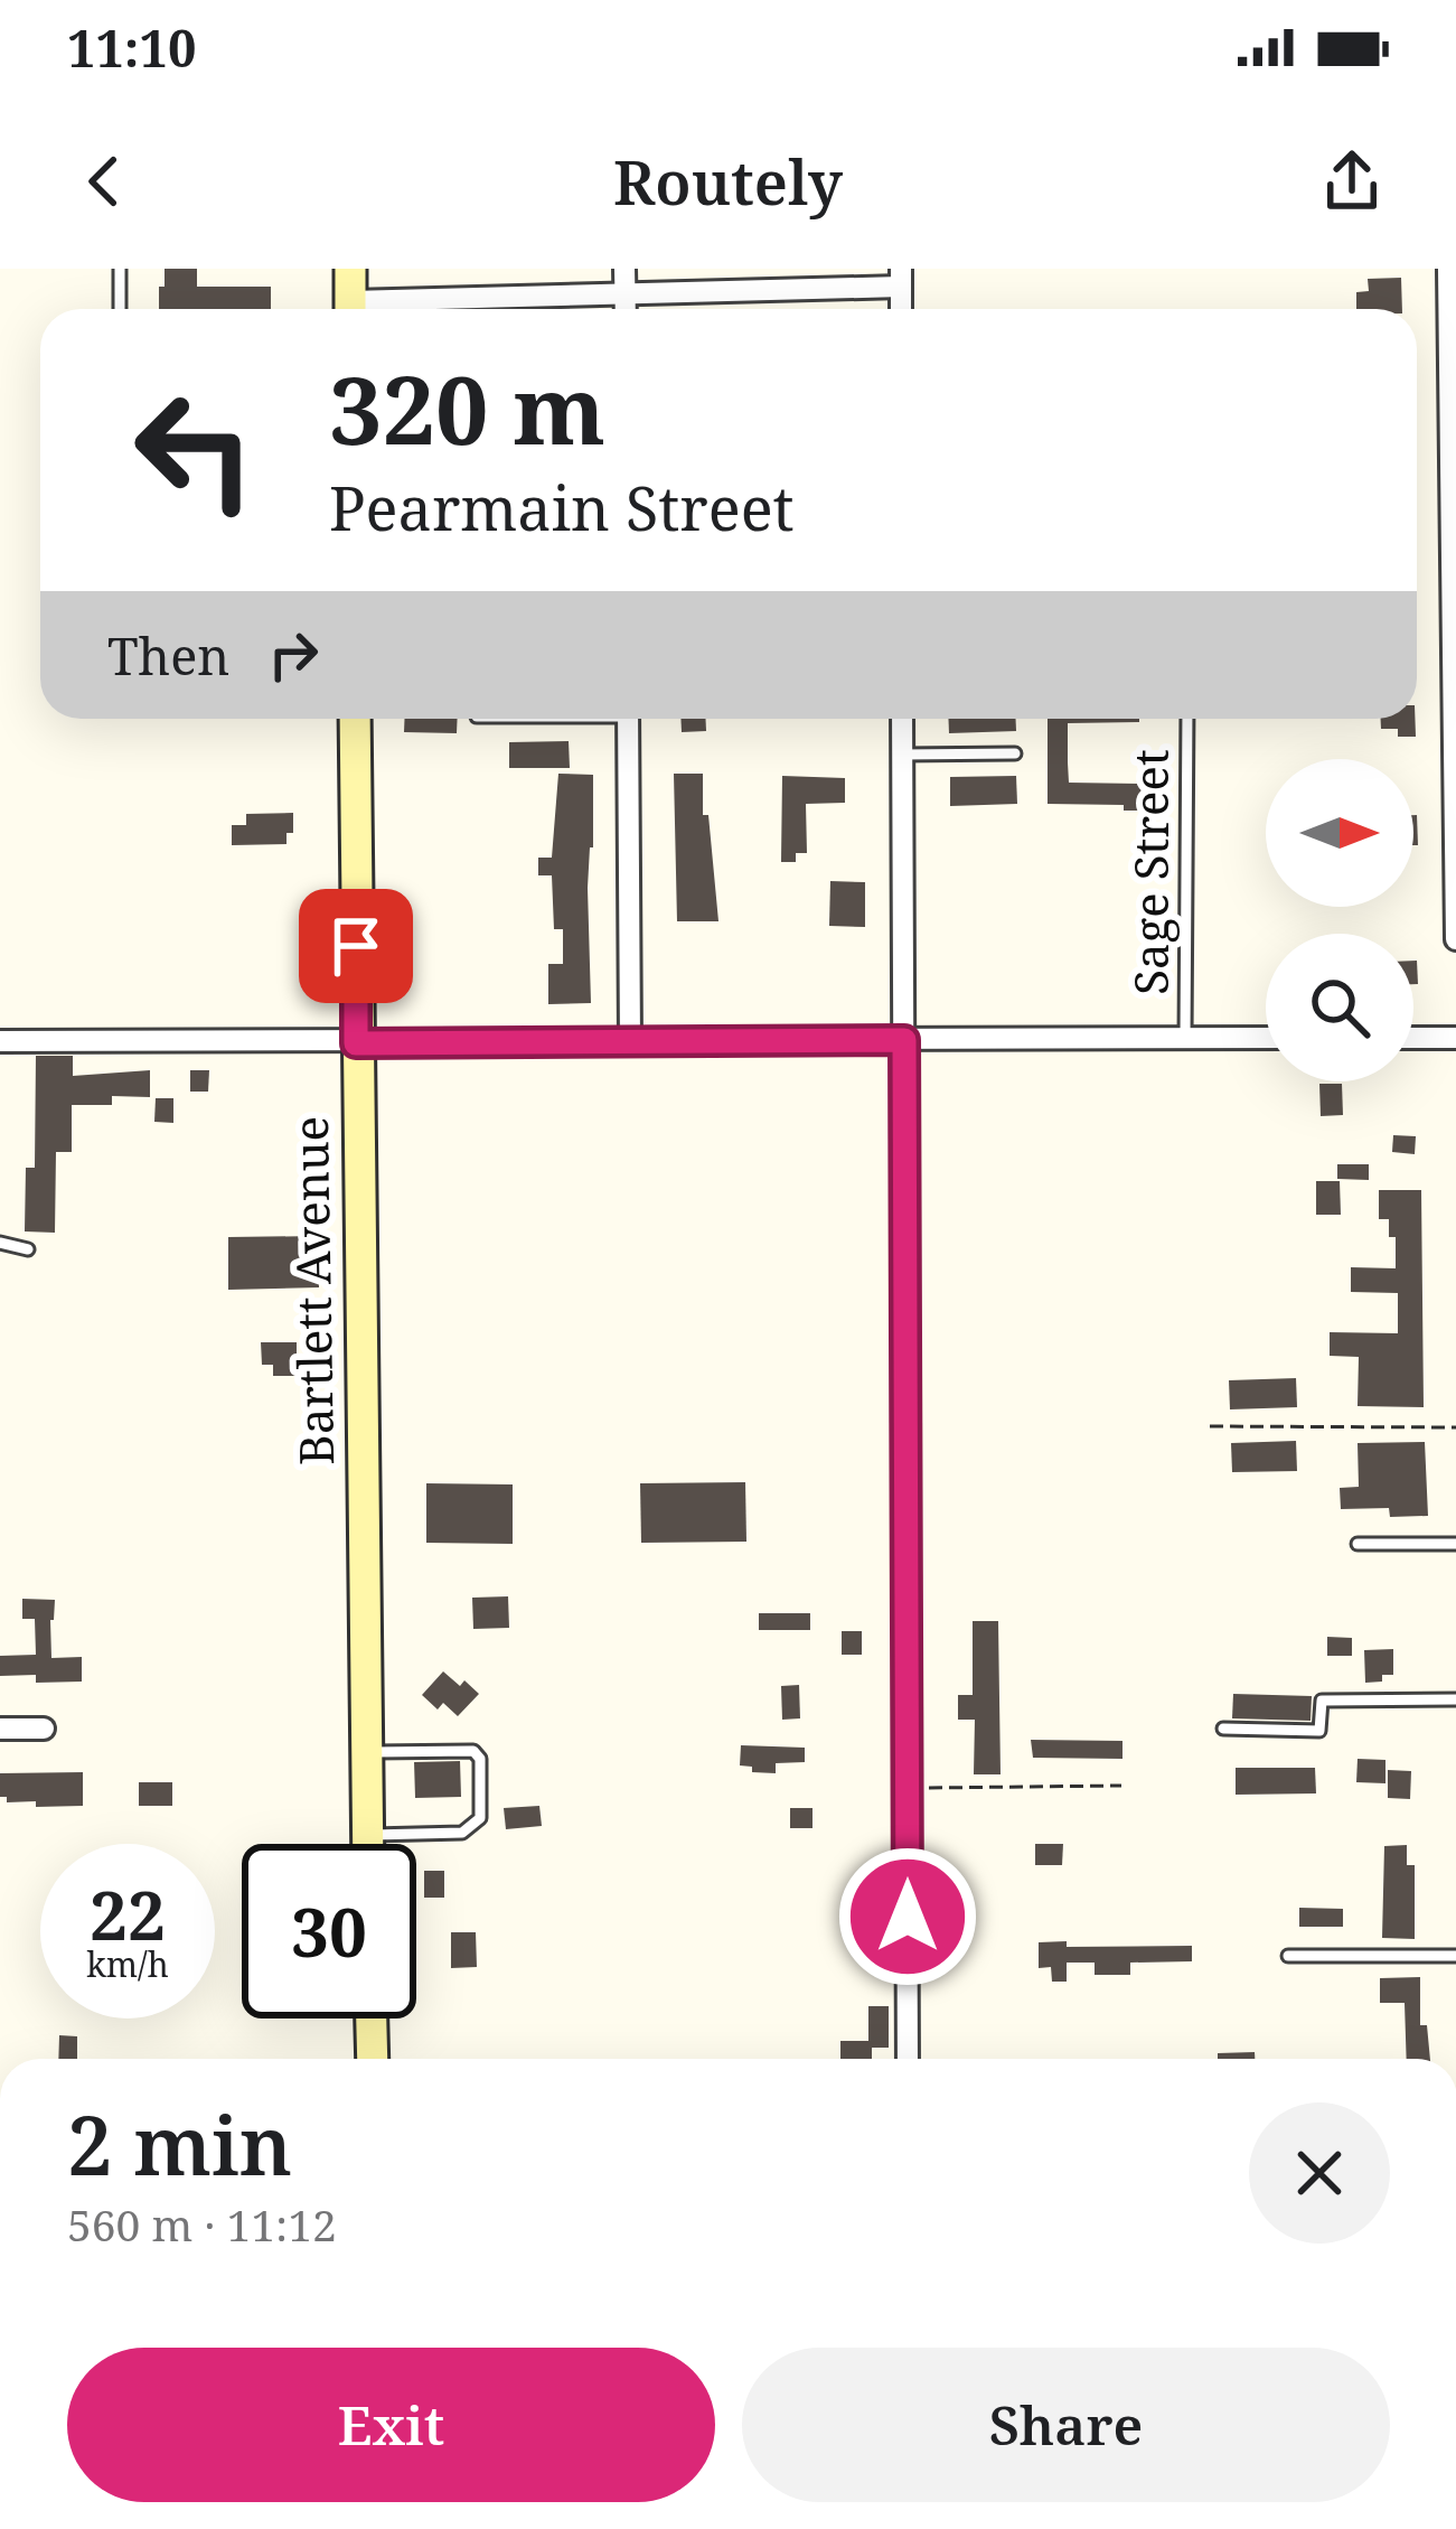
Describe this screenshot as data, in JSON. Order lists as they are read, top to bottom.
{
  "streets": {
    "street": ["Bartlett Avenue"],
    "lane": ["Sage Street"]
  },
  "north": "right",
  "page": {
    "status": "11:10",
    "header": "Routely",
    "turn": ["320 m", "Pearmain Street"],
    "then": "Then",
    "speed": "22 km/h",
    "limit": "30",
    "heading": ["2 min", "560 m · 11:12"],
    "buttons": ["Exit", "Share"]
  }
}
